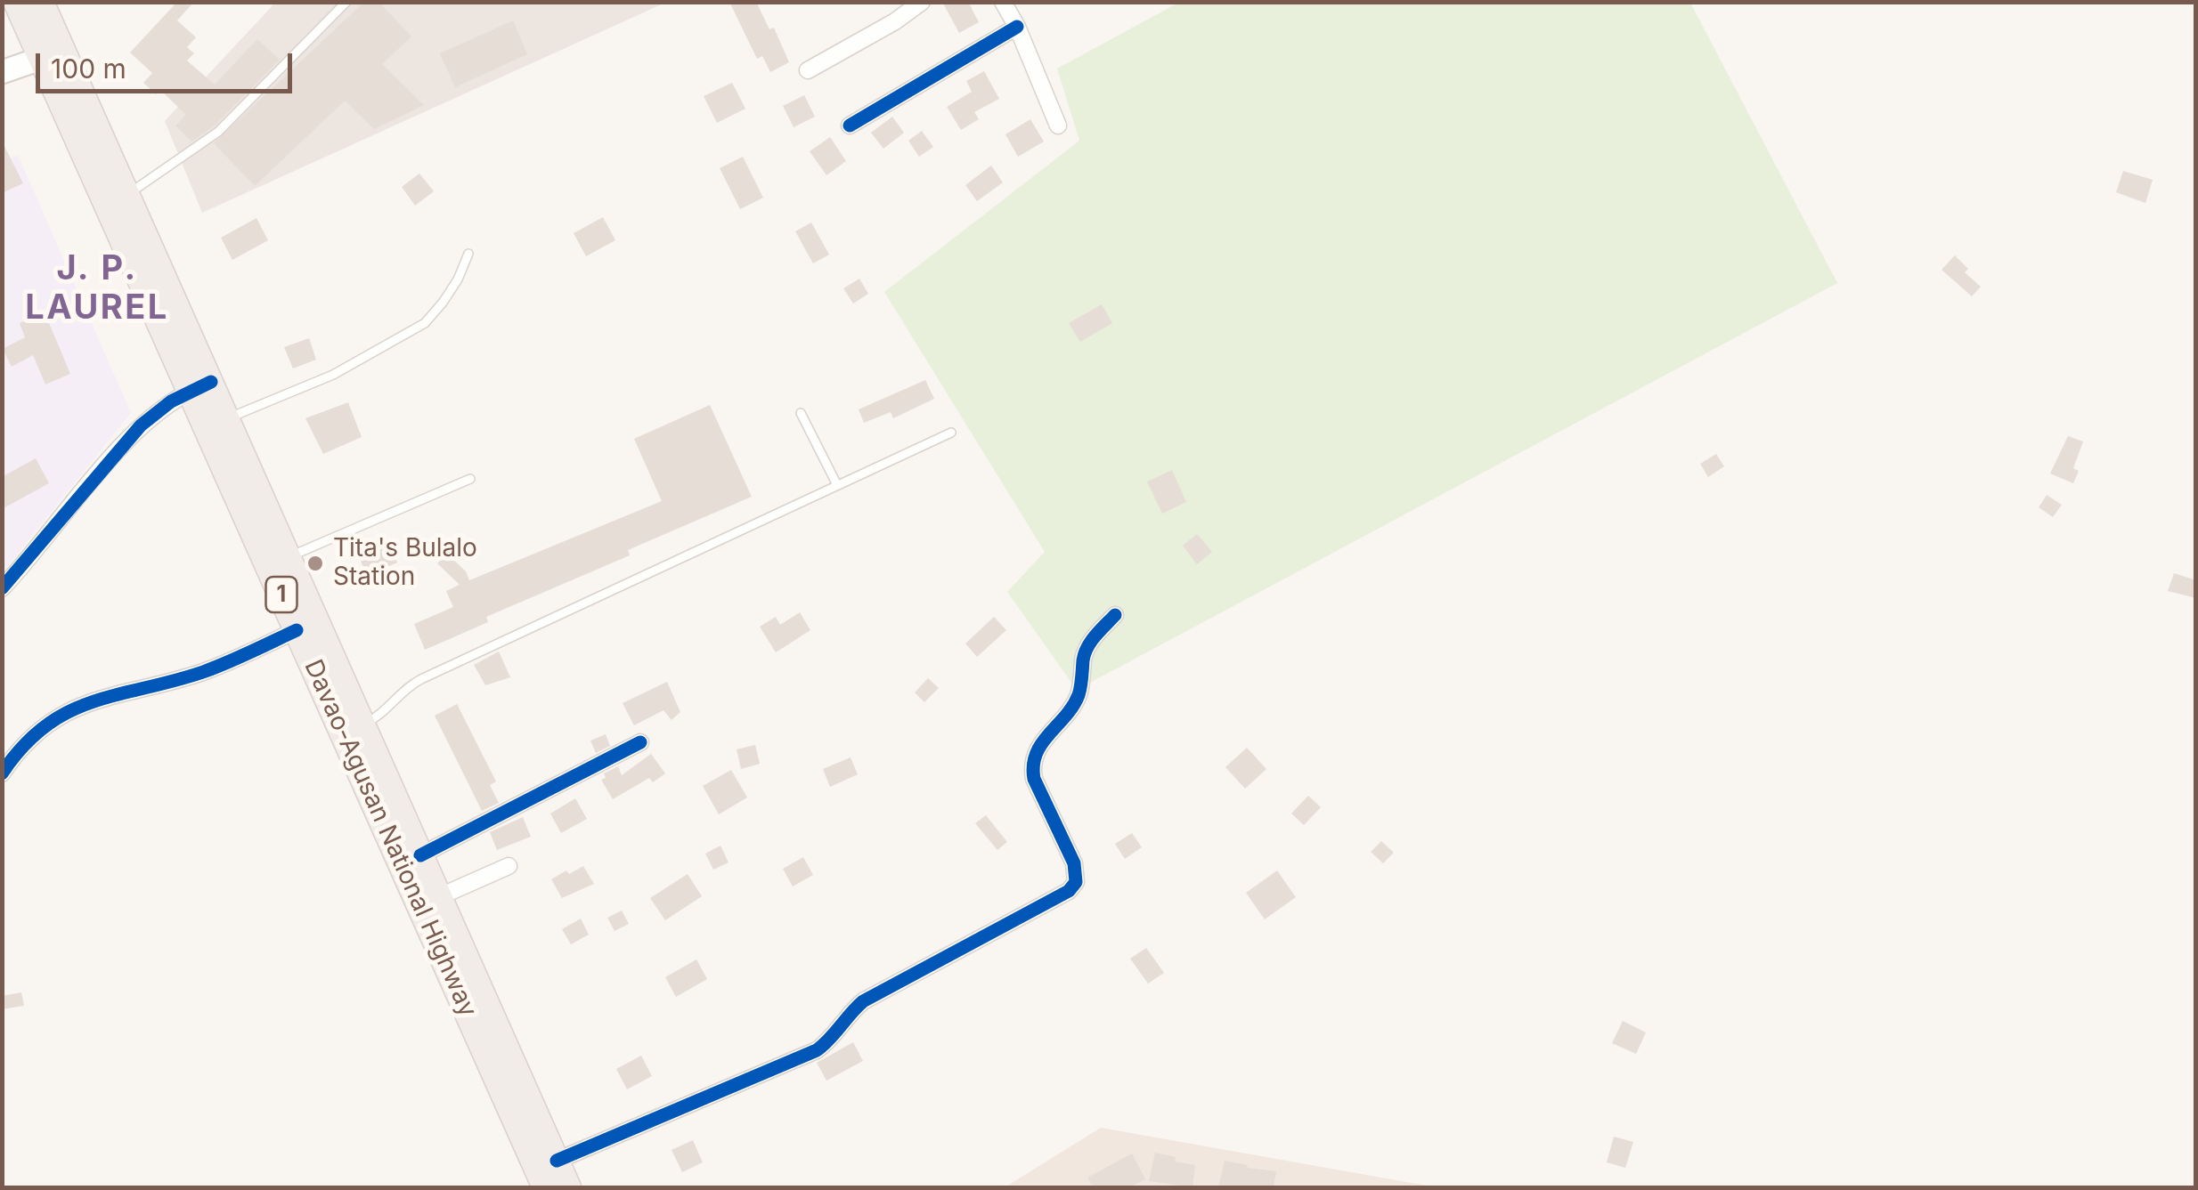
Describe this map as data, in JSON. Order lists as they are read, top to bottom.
{
  "streets": {
    "highway": ["1", "Davao-Agusan National Highway"]
  },
  "districts": ["J. P. LAUREL"],
  "places": ["Tita's Bulalo Station"],
  "scale_bar": "100 m"
}
